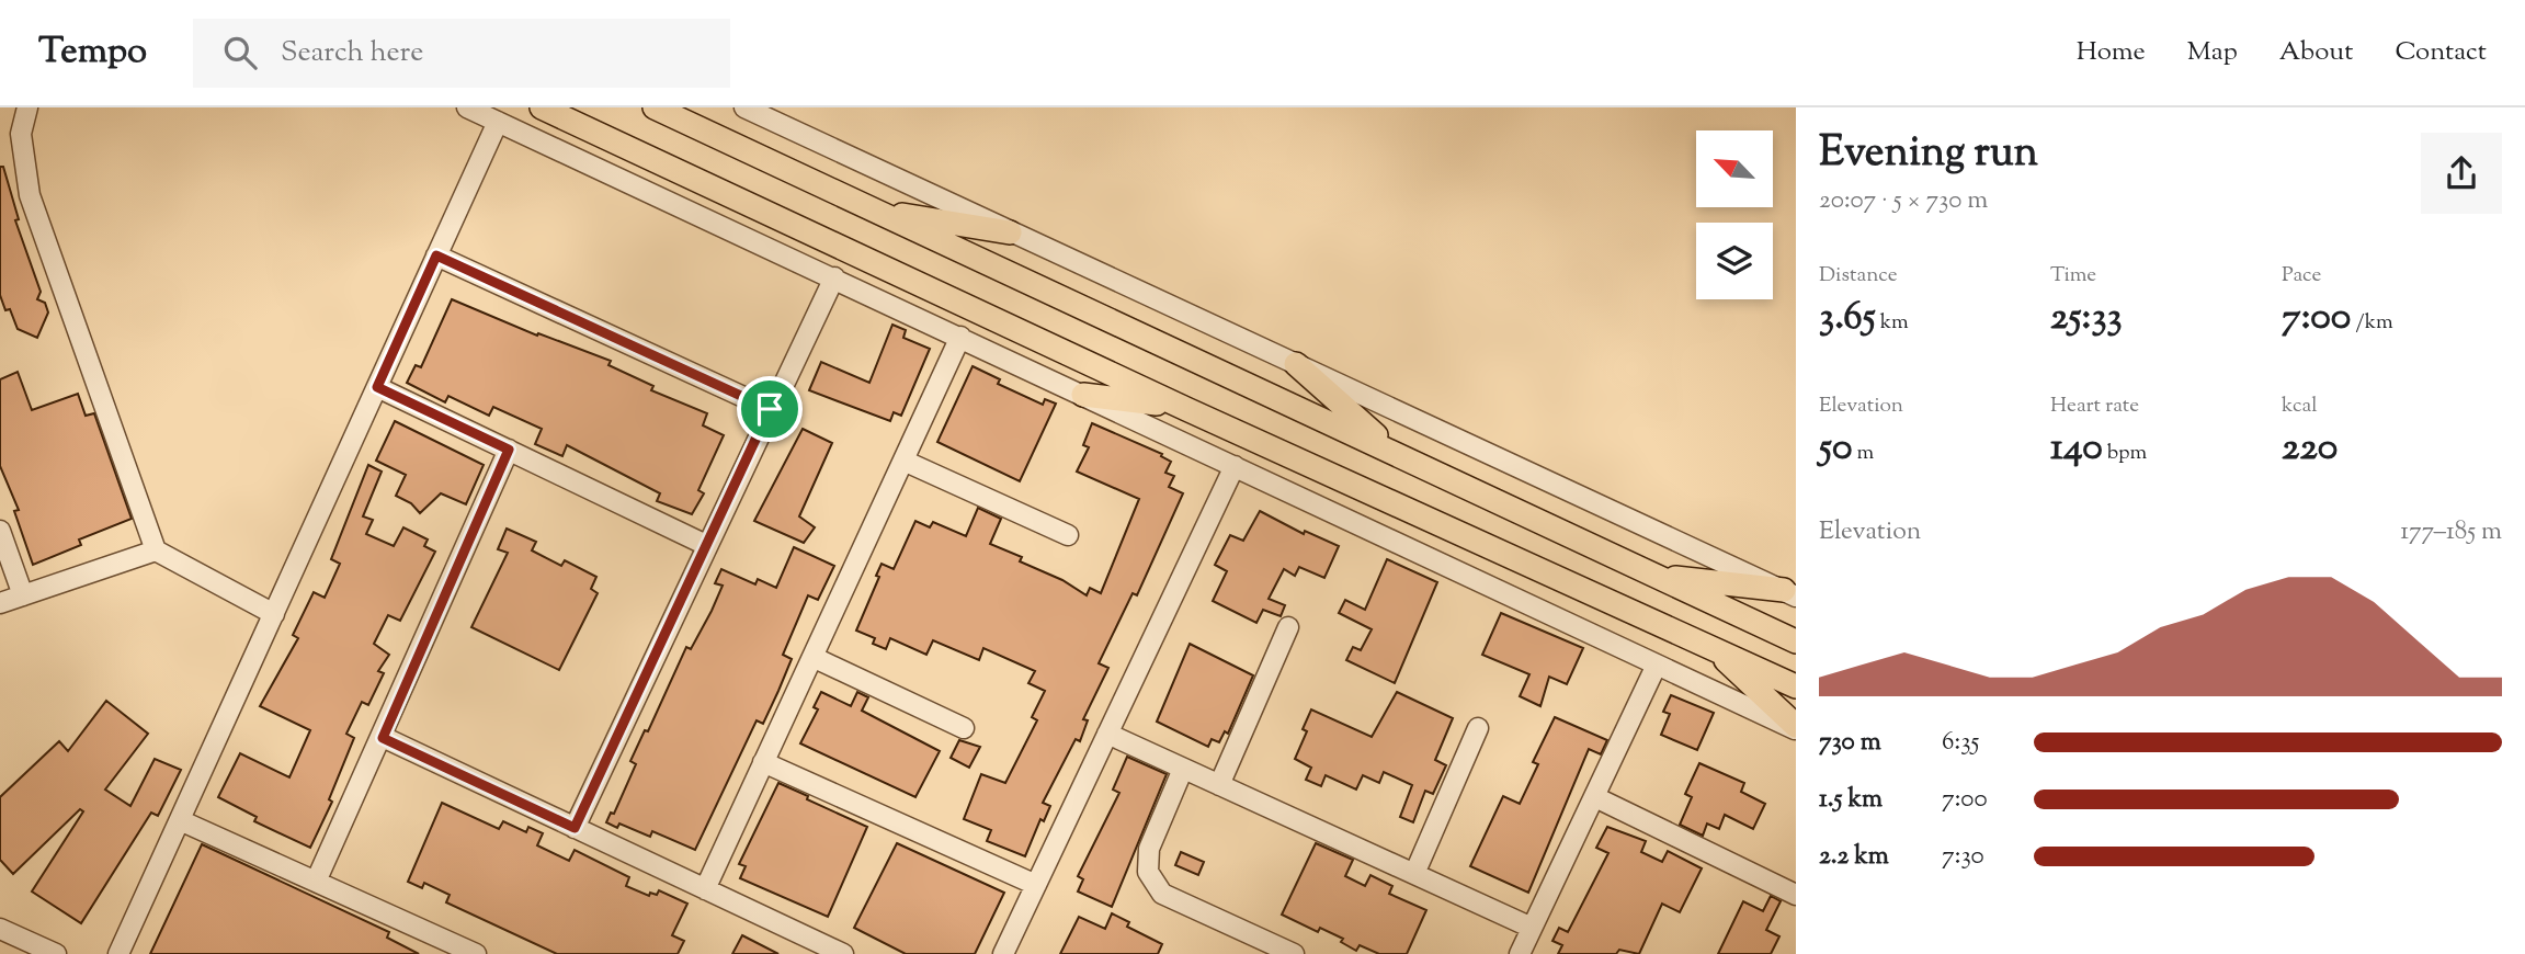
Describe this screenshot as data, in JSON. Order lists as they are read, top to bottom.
{
  "north": "top left",
  "page": {
    "header": "Tempo",
    "search": "Search here",
    "nav": [
      "Home",
      "Map",
      "About",
      "Contact"
    ],
    "heading": ["Evening run", "20:07 · 5 × 730 m"],
    "stats": [
      ["Distance", "3.65 km"],
      ["Time", "25:33"],
      ["Pace", "7:00 /km"],
      ["Elevation", "50 m"],
      ["Heart rate", "140 bpm"],
      ["kcal", "220"]
    ],
    "chart": ["Elevation", "177–185 m"],
    "list": [
      {
        "name": "730 m",
        "note": "6:35"
      },
      {
        "name": "1.5 km",
        "note": "7:00"
      },
      {
        "name": "2.2 km",
        "note": "7:30"
      }
    ]
  }
}
